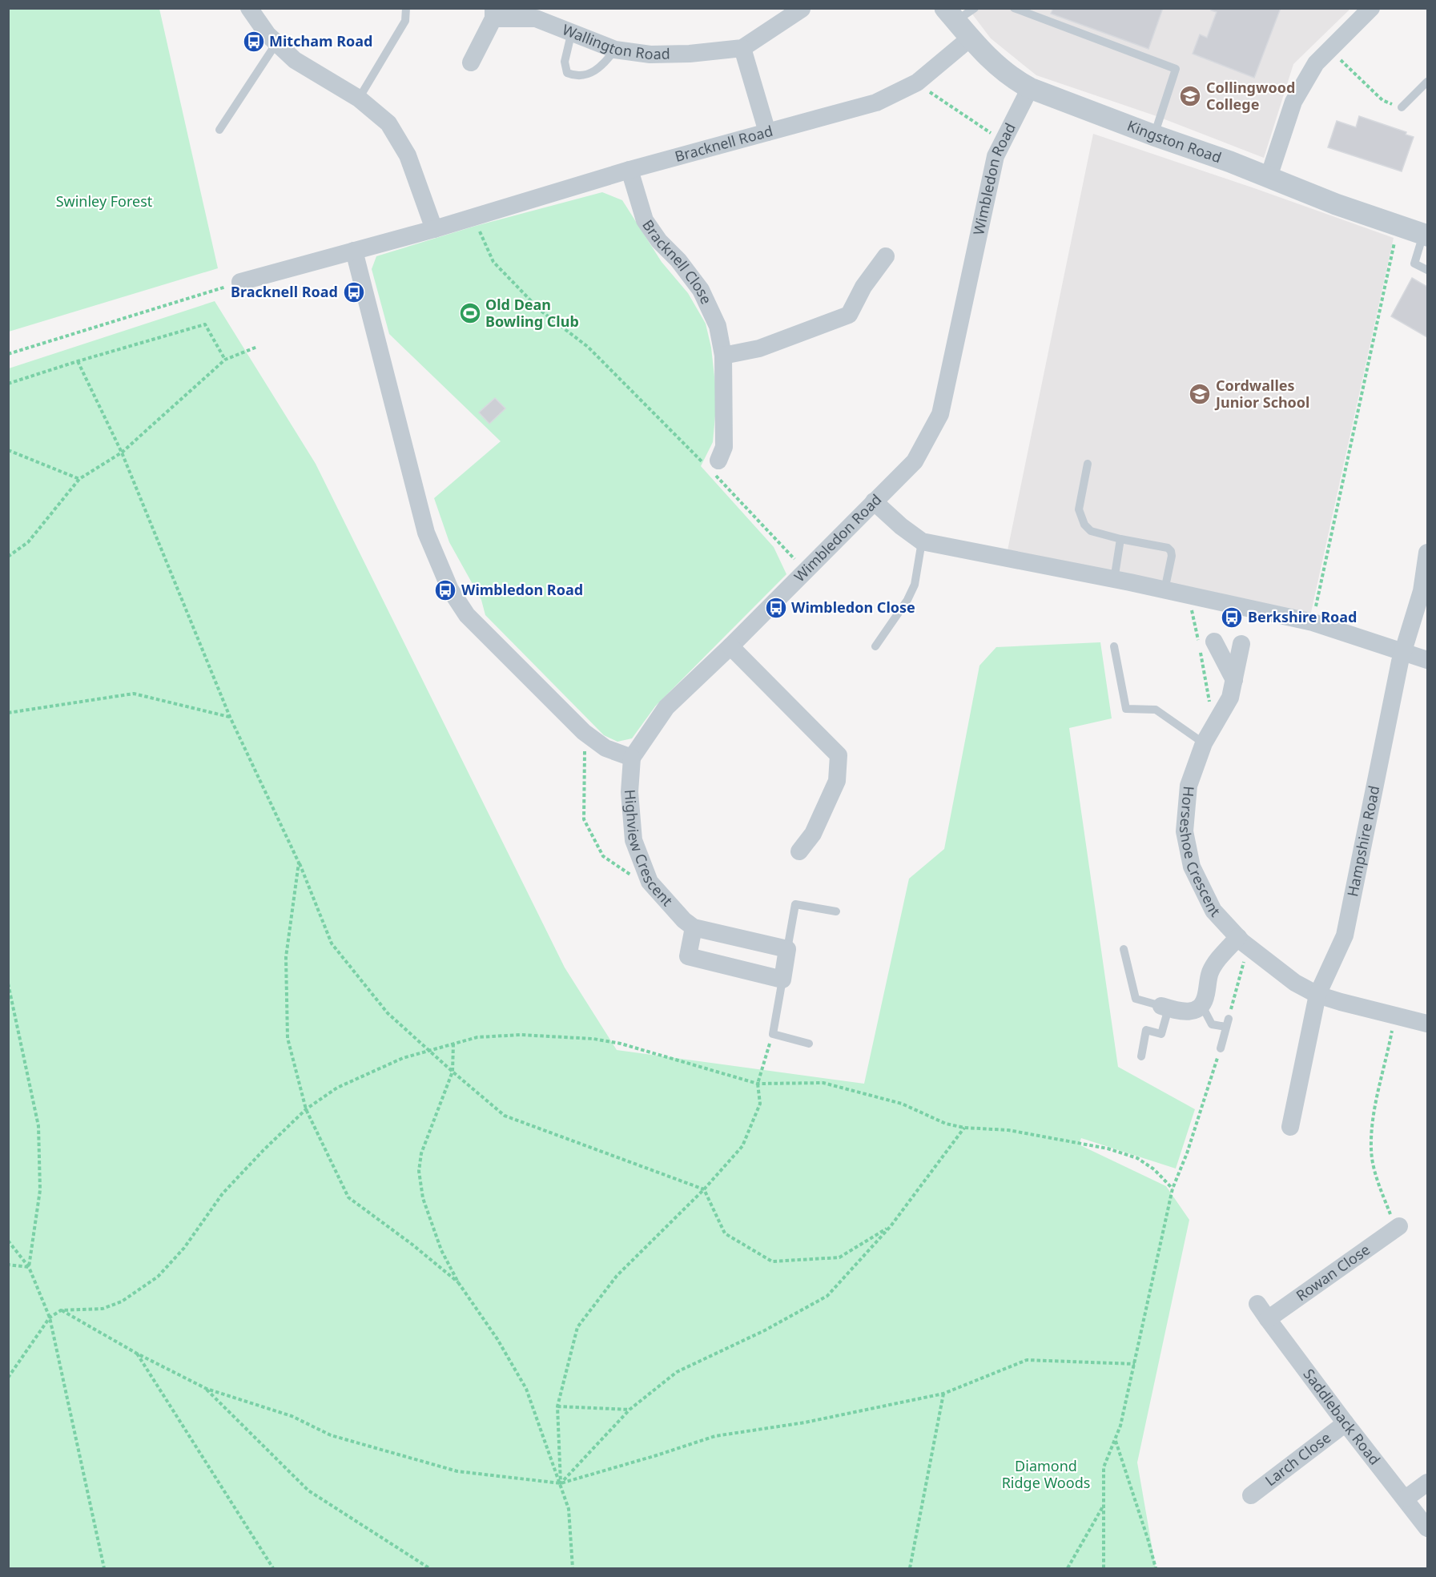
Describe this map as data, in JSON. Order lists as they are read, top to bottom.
{
  "streets": {
    "street": [
      "Wallington Road",
      "Kingston Road",
      "Bracknell Road",
      "Wimbledon Road",
      "Bracknell Close",
      "Hampshire Road",
      "Highview Crescent",
      "Horseshoe Crescent",
      "Rowan Close",
      "Saddleback Road",
      "Larch Close"
    ]
  },
  "crossings": [
    ["Kingston Road", "Bracknell Road"],
    ["Kingston Road", "Wimbledon Road"],
    ["Bracknell Road", "Bracknell Close"],
    ["Wimbledon Road", "Highview Crescent"],
    ["Hampshire Road", "Horseshoe Crescent"],
    ["Rowan Close", "Saddleback Road"],
    ["Saddleback Road", "Larch Close"]
  ],
  "parks": ["Swinley Forest", "Diamond Ridge Woods"],
  "places": {
    "bus stop": [
      "Mitcham Road",
      "Bracknell Road",
      "Wimbledon Road",
      "Wimbledon Close",
      "Berkshire Road"
    ],
    "school or university": ["Collingwood College", "Cordwalles Junior School"],
    "sports": ["Old Dean Bowling Club"]
  }
}
